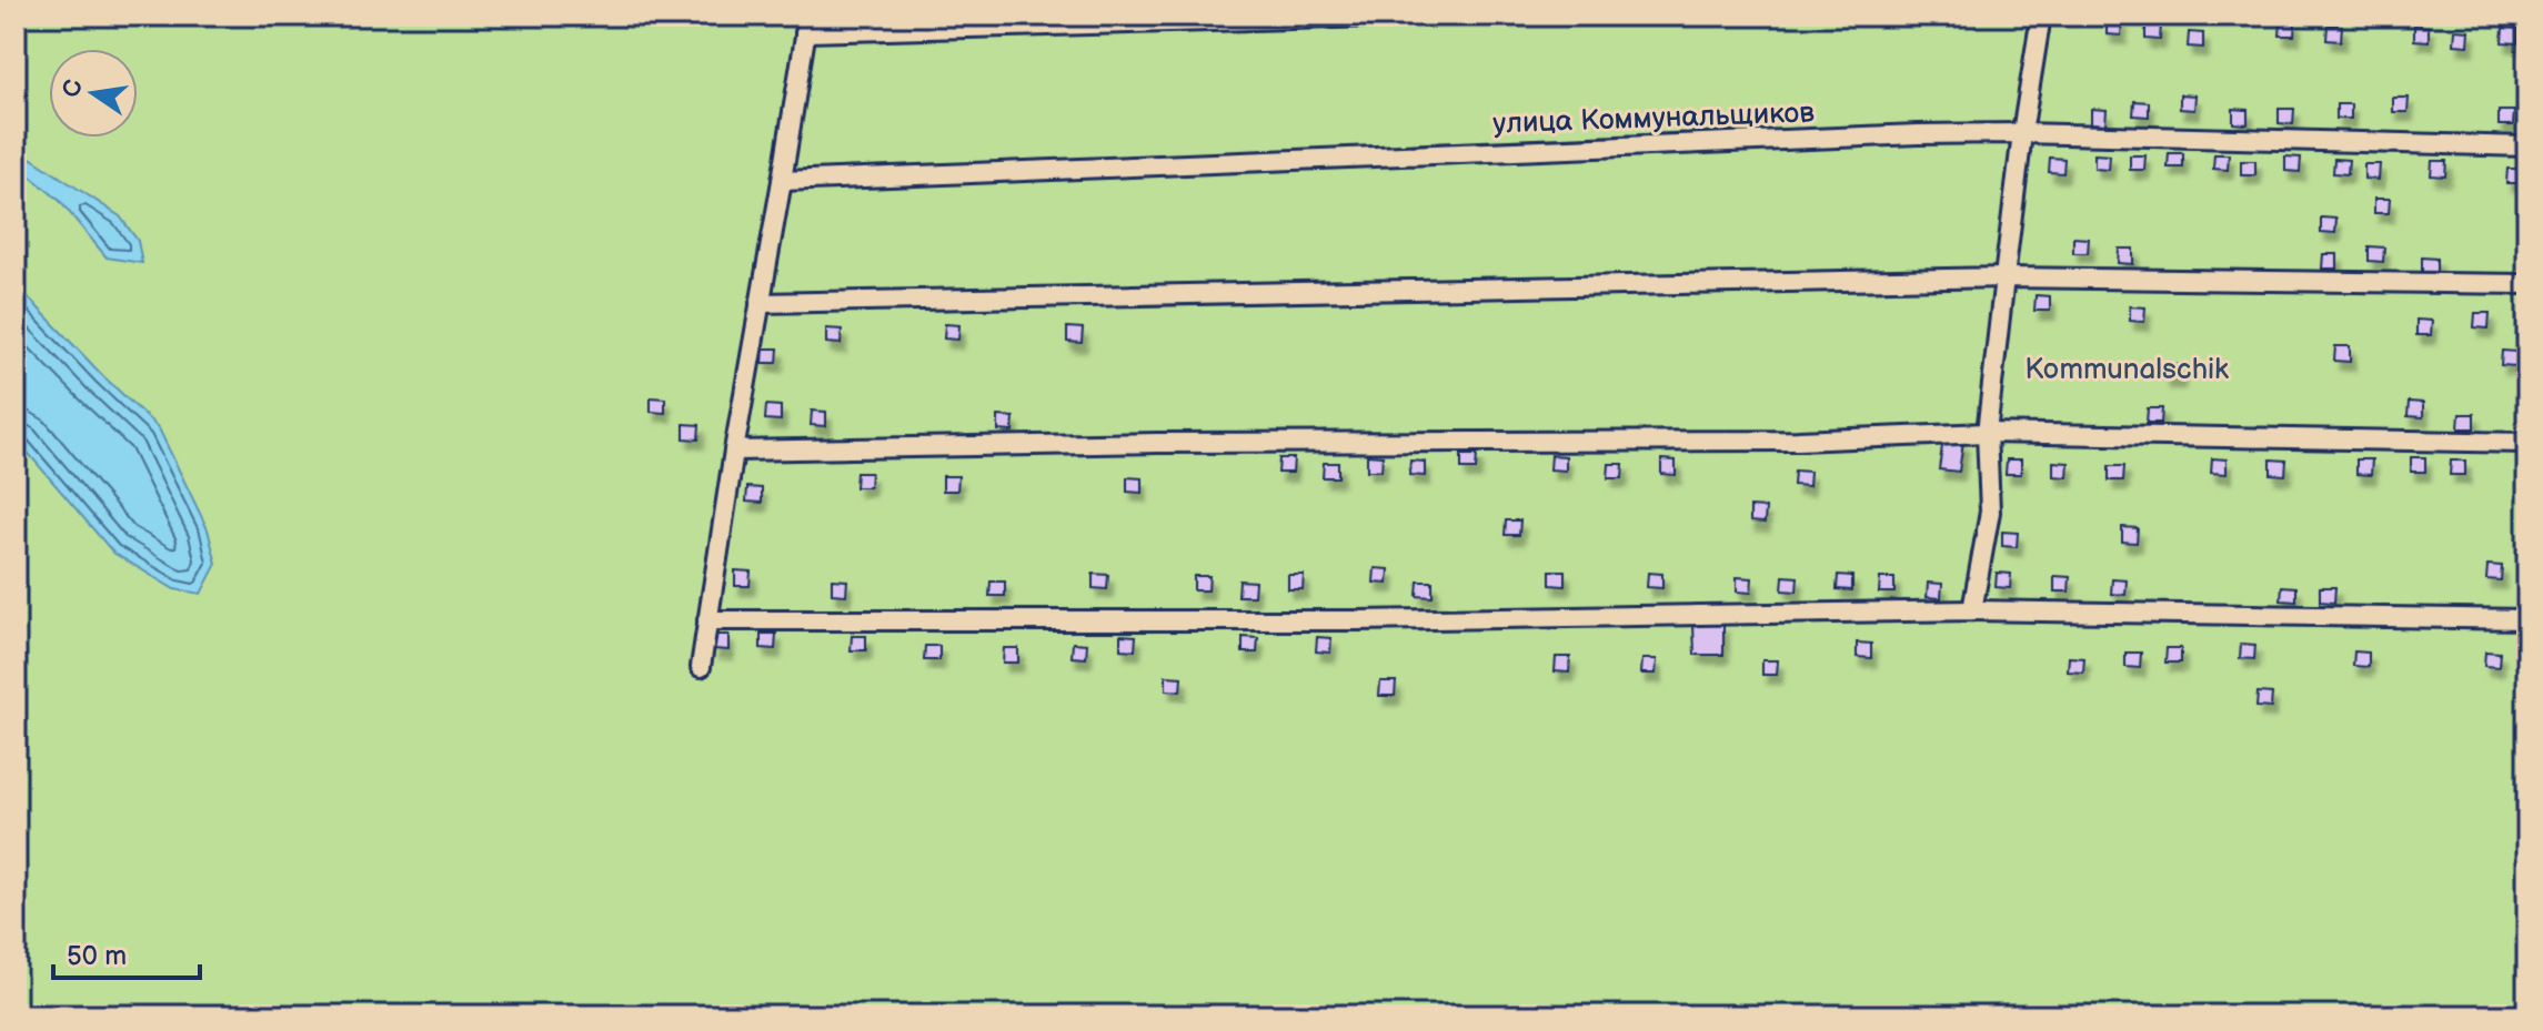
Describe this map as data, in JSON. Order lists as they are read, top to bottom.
{
  "streets": {
    "street": ["улица Коммунальщиков"]
  },
  "parks": ["Kommunalschik"],
  "scale_bar": "50 m",
  "north": "left"
}
